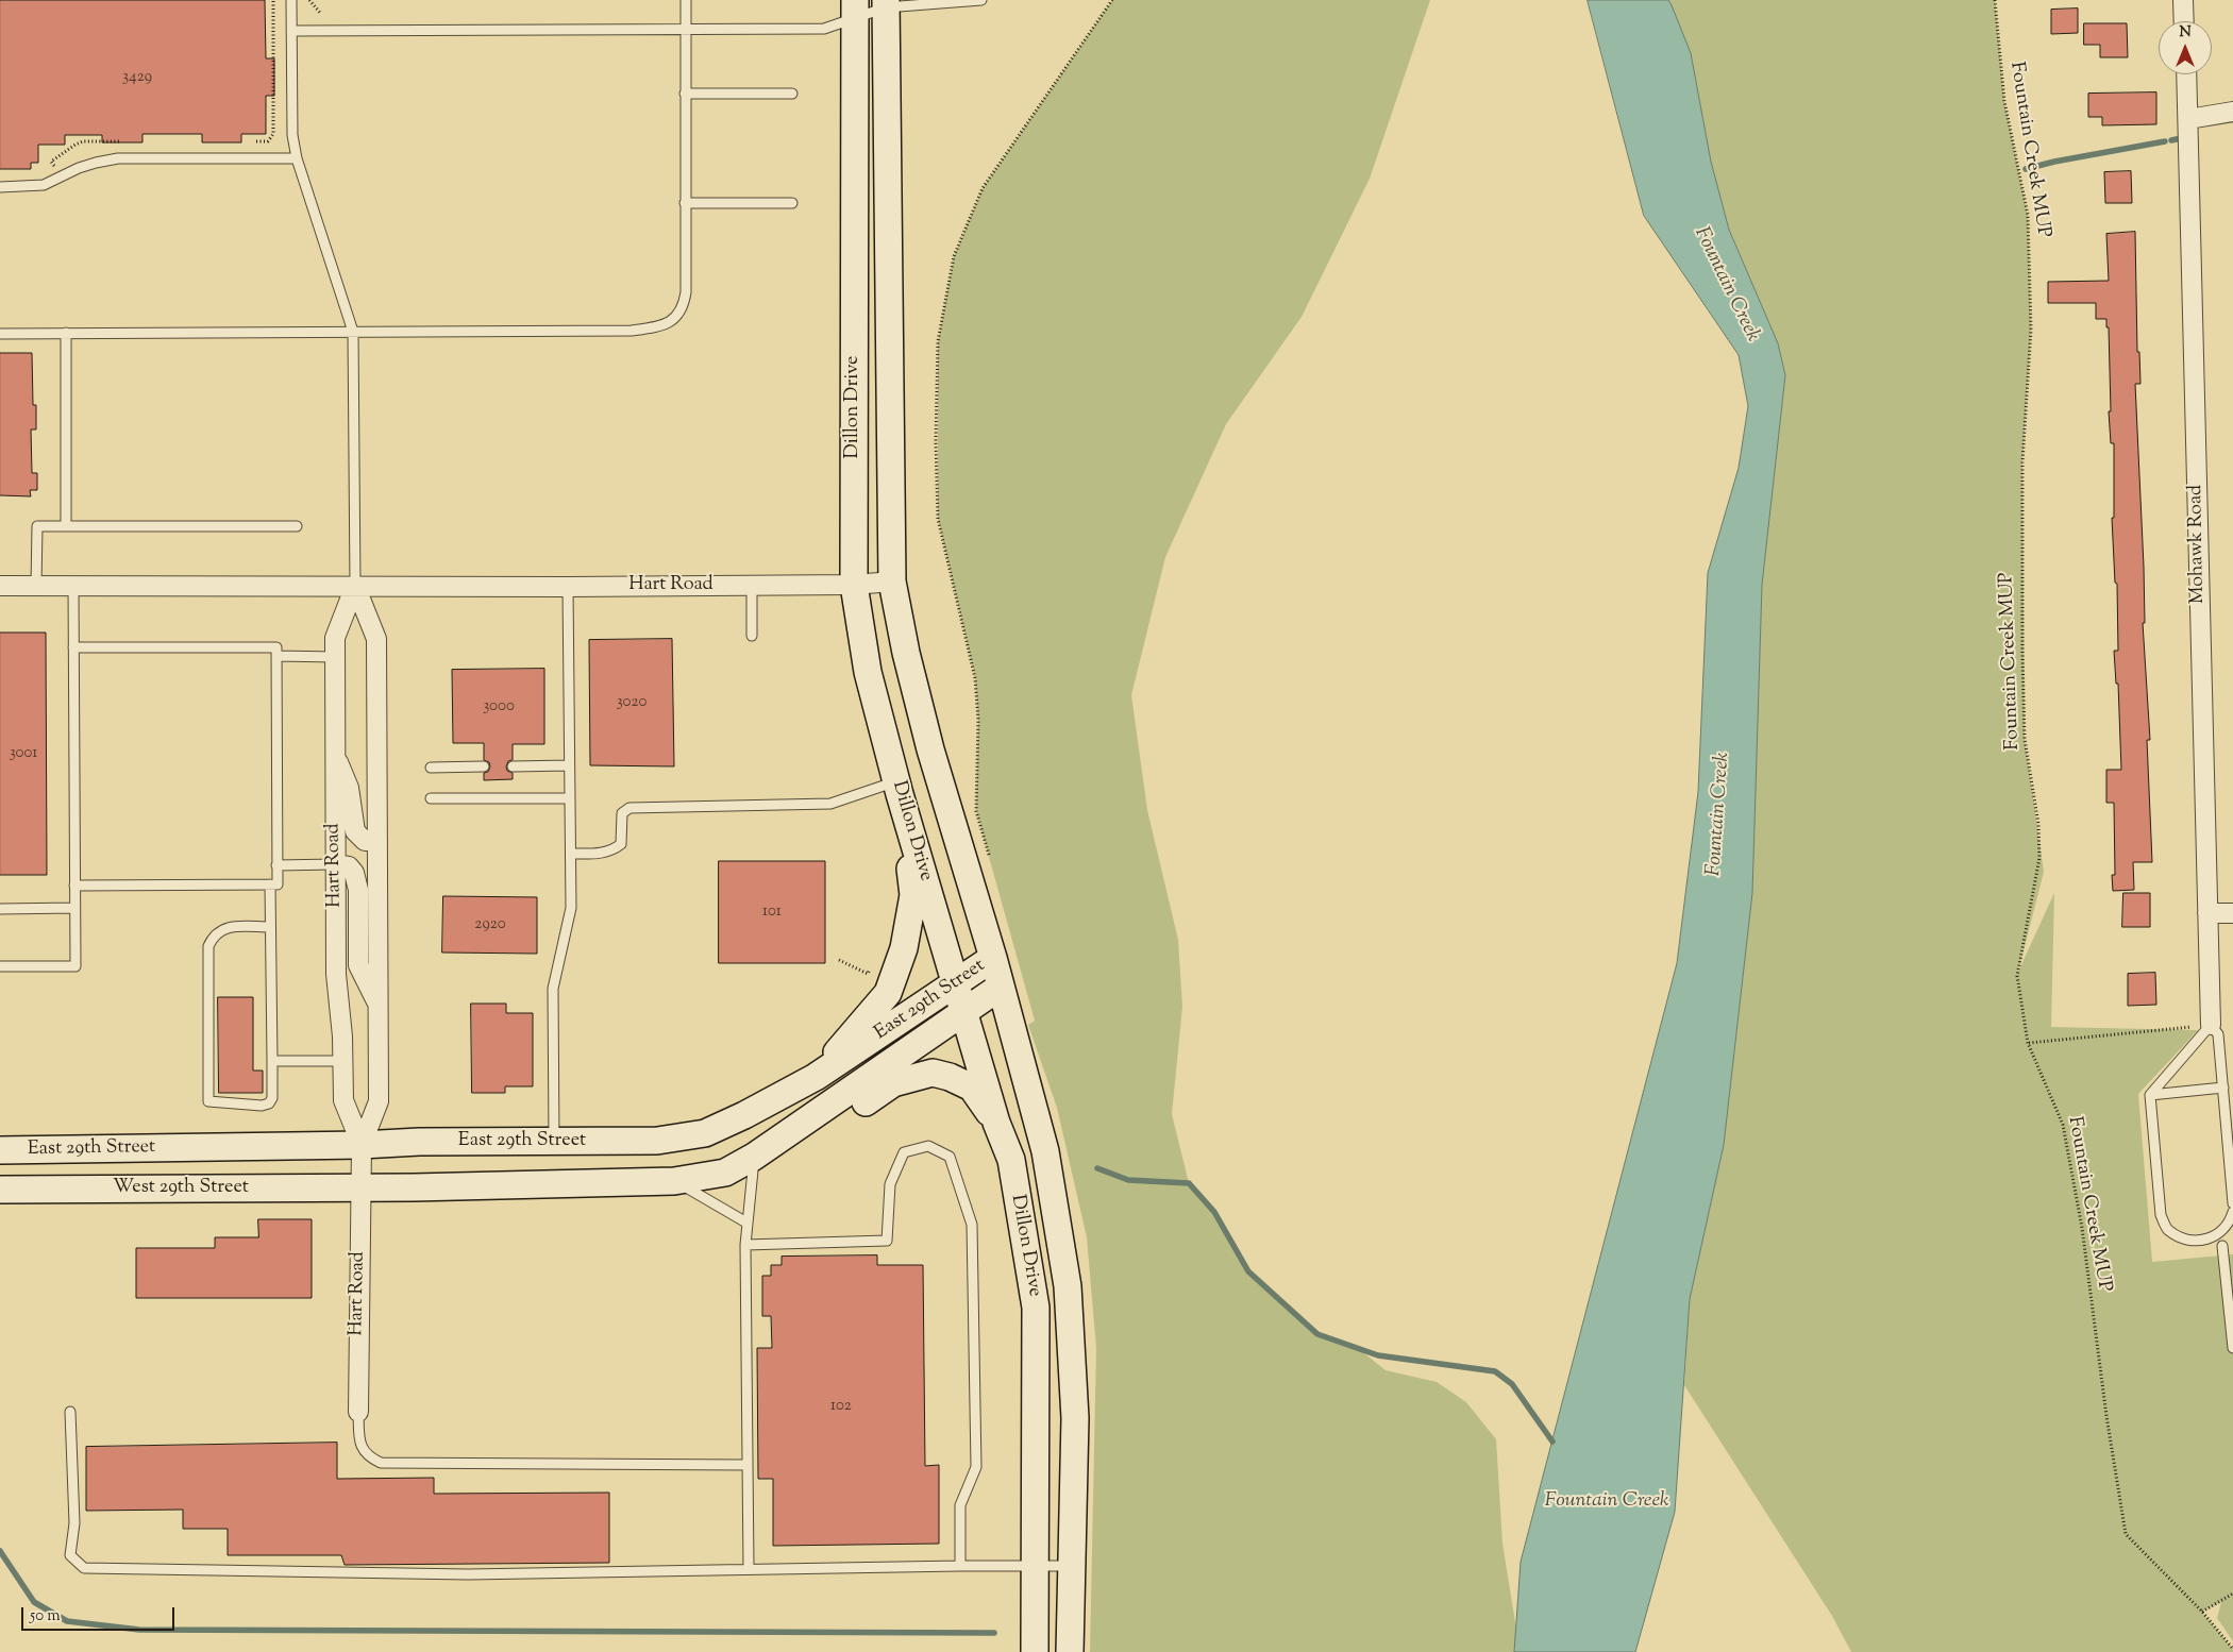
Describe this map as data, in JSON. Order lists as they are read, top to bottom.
{
  "streets": {
    "main road": ["Dillon Drive", "East 29th Street", "West 29th Street"],
    "street": ["Mohawk Road", "Hart Road"],
    "path": ["Fountain Creek MUP"]
  },
  "crossings": [
    ["Dillon Drive", "Hart Road"],
    ["Dillon Drive", "East 29th Street"],
    ["Hart Road", "East 29th Street"],
    ["Hart Road", "West 29th Street"],
    ["East 29th Street", "West 29th Street"]
  ],
  "water": ["Fountain Creek"],
  "house_numbers": [
    "3429",
    "3020",
    "3000",
    "3001",
    "101",
    "2920",
    "102"
  ],
  "scale_bar": "50 m",
  "north": "top"
}
